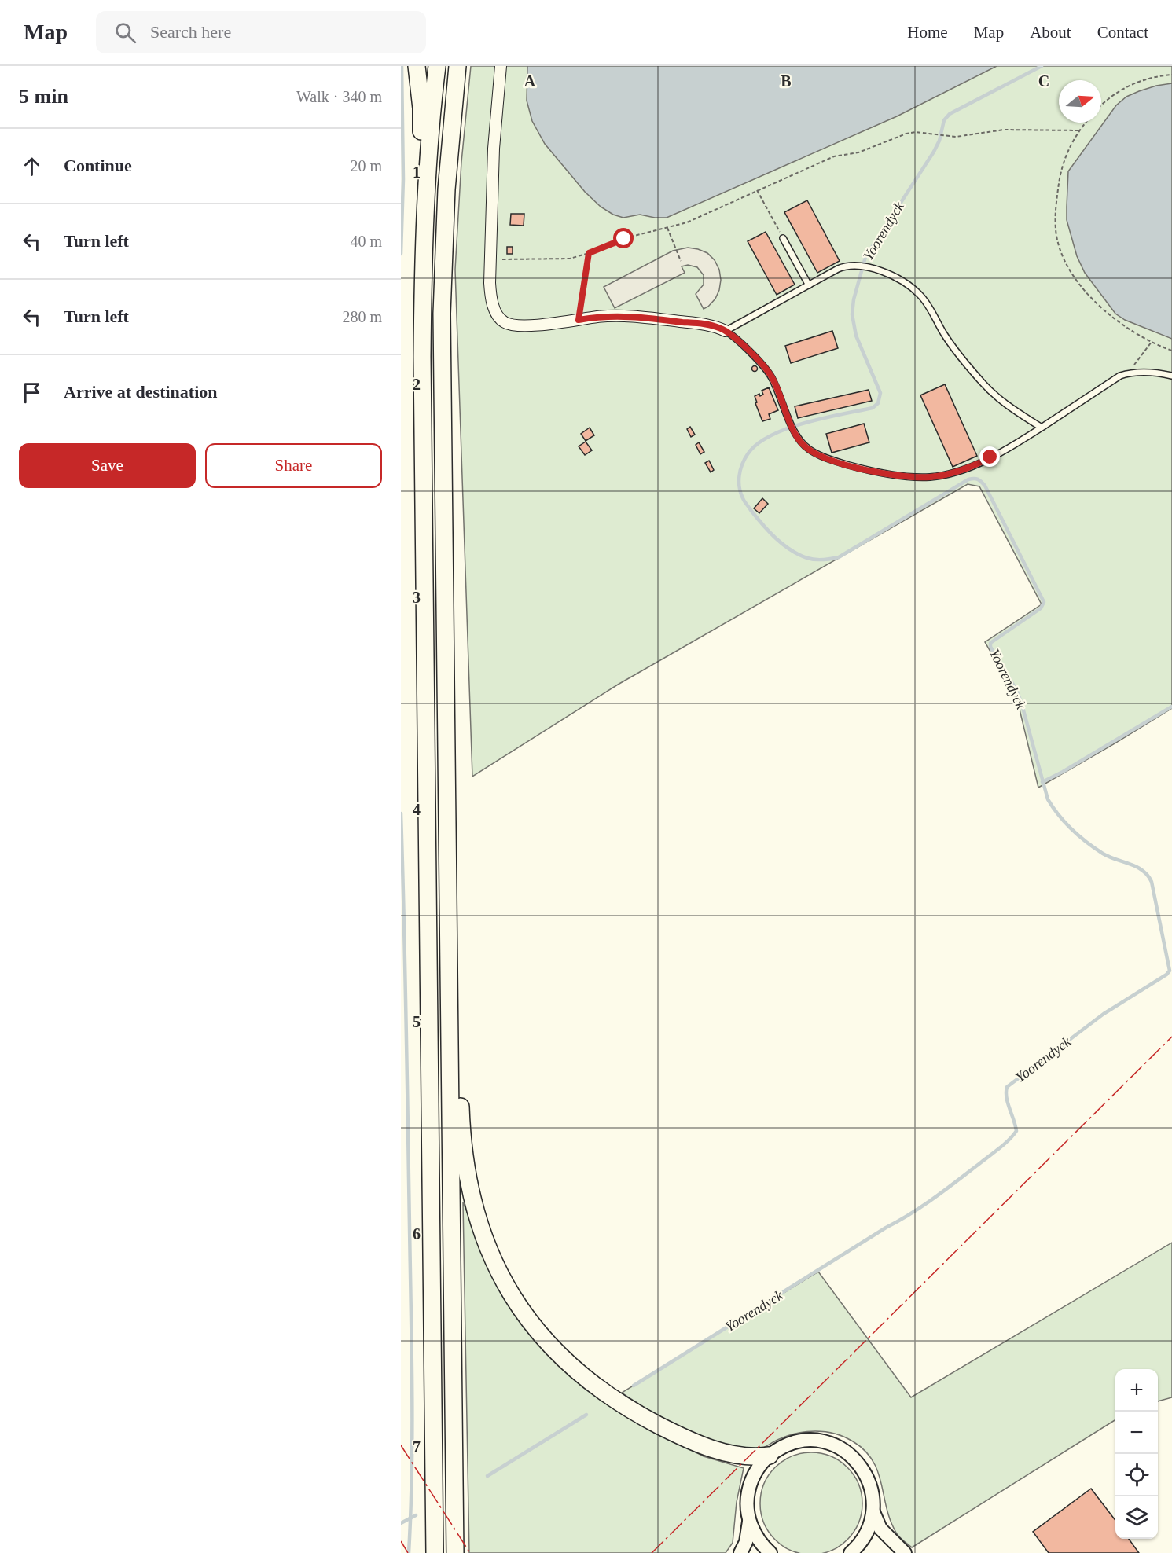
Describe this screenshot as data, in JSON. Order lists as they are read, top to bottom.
{
  "water": ["Yoorendyck"],
  "north": "right",
  "page": {
    "header": "Map",
    "search": "Search here",
    "nav": [
      "Home",
      "Map",
      "About",
      "Contact"
    ],
    "heading": ["5 min", "Walk · 340 m"],
    "list": [
      ["Continue", "20 m"],
      ["Turn left", "40 m"],
      ["Turn left", "280 m"],
      "Arrive at destination"
    ],
    "buttons": ["Save", "Share"],
    "map_buttons": ["+", "−"]
  },
  "grid": {
    "columns": ["A", "B", "C"],
    "rows": [
      "1",
      "2",
      "3",
      "4",
      "5",
      "6",
      "7"
    ]
  }
}
